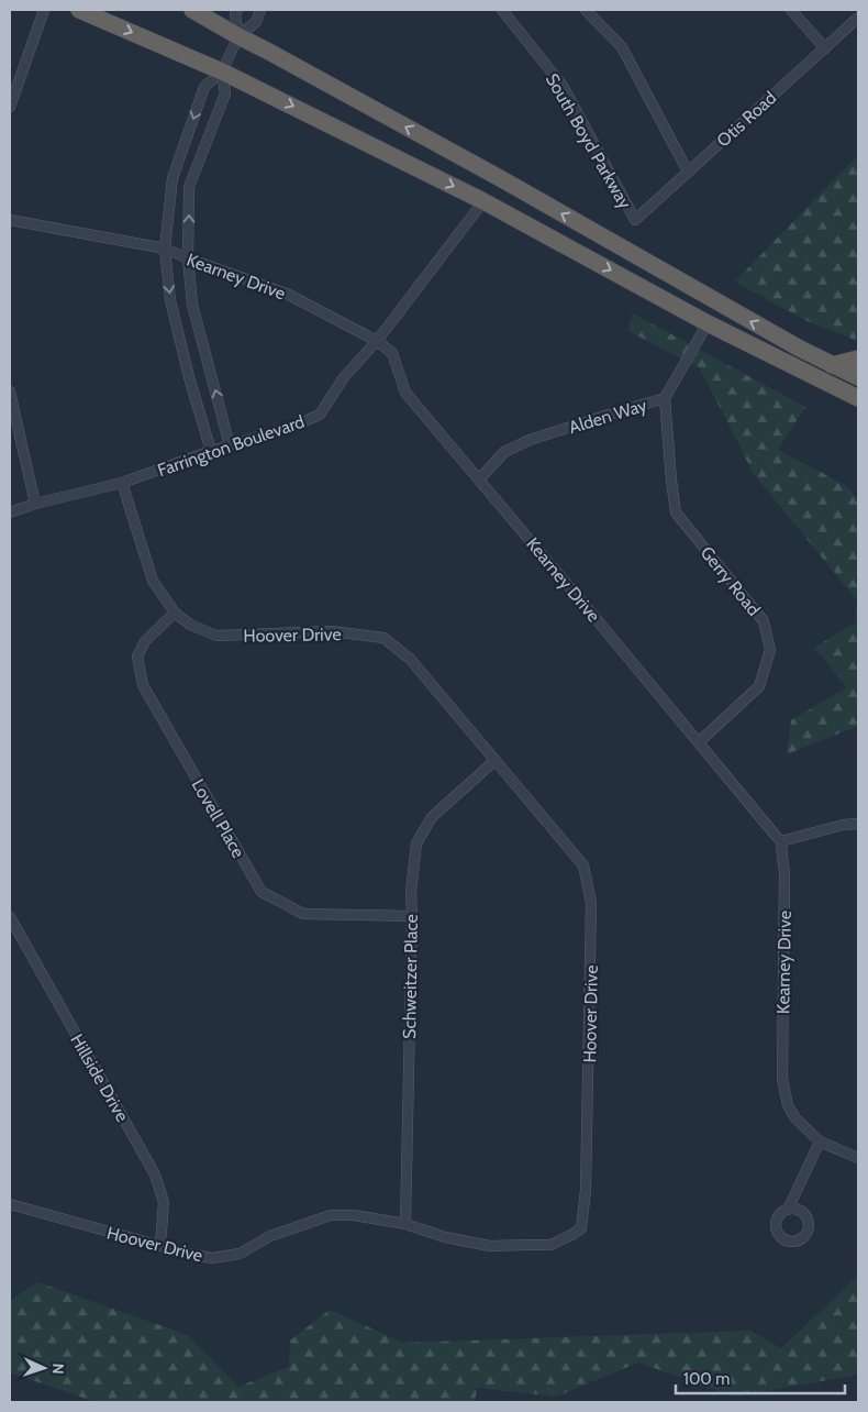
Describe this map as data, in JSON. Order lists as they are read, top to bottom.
{
  "streets": {
    "street": [
      "Otis Road",
      "South Boyd Parkway",
      "Kearney Drive",
      "Alden Way",
      "Farrington Boulevard",
      "Gerry Road",
      "Hoover Drive",
      "Lovell Place",
      "Schweitzer Place",
      "Hillside Drive"
    ]
  },
  "crossings": [
    ["Otis Road", "South Boyd Parkway"],
    ["Kearney Drive", "Alden Way"],
    ["Kearney Drive", "Farrington Boulevard"],
    ["Kearney Drive", "Gerry Road"],
    ["Alden Way", "Gerry Road"],
    ["Farrington Boulevard", "Hoover Drive"],
    ["Hoover Drive", "Lovell Place"],
    ["Hoover Drive", "Schweitzer Place"],
    ["Hoover Drive", "Hillside Drive"],
    ["Lovell Place", "Schweitzer Place"]
  ],
  "scale_bar": "100 m",
  "north": "right"
}
